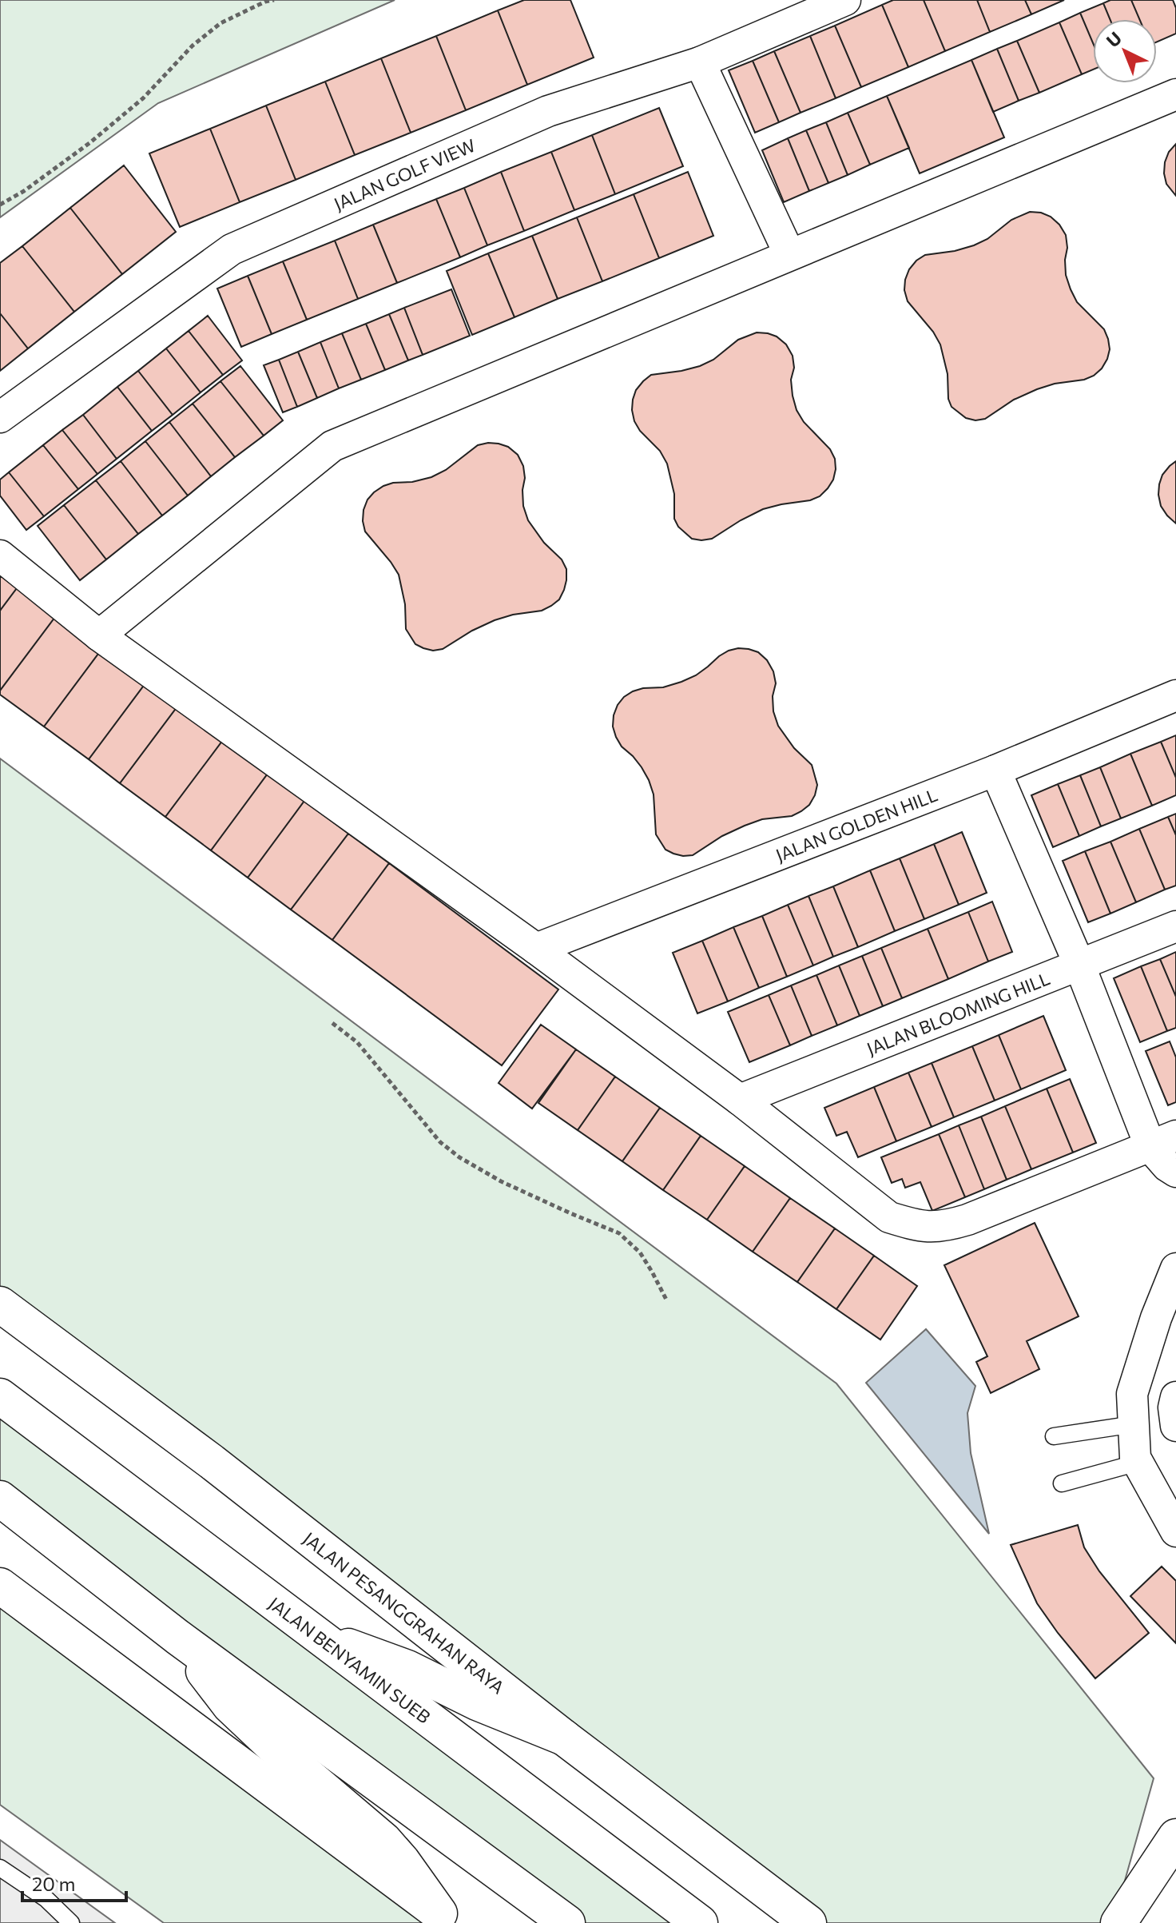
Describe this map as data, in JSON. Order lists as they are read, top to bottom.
{
  "streets": {
    "main road": ["JALAN PESANGGRAHAN RAYA", "JALAN BENYAMIN SUEB"],
    "street": ["JALAN GOLF VIEW", "JALAN GOLDEN HILL", "JALAN BLOOMING HILL"]
  },
  "scale_bar": "20 m",
  "north": "top left"
}
